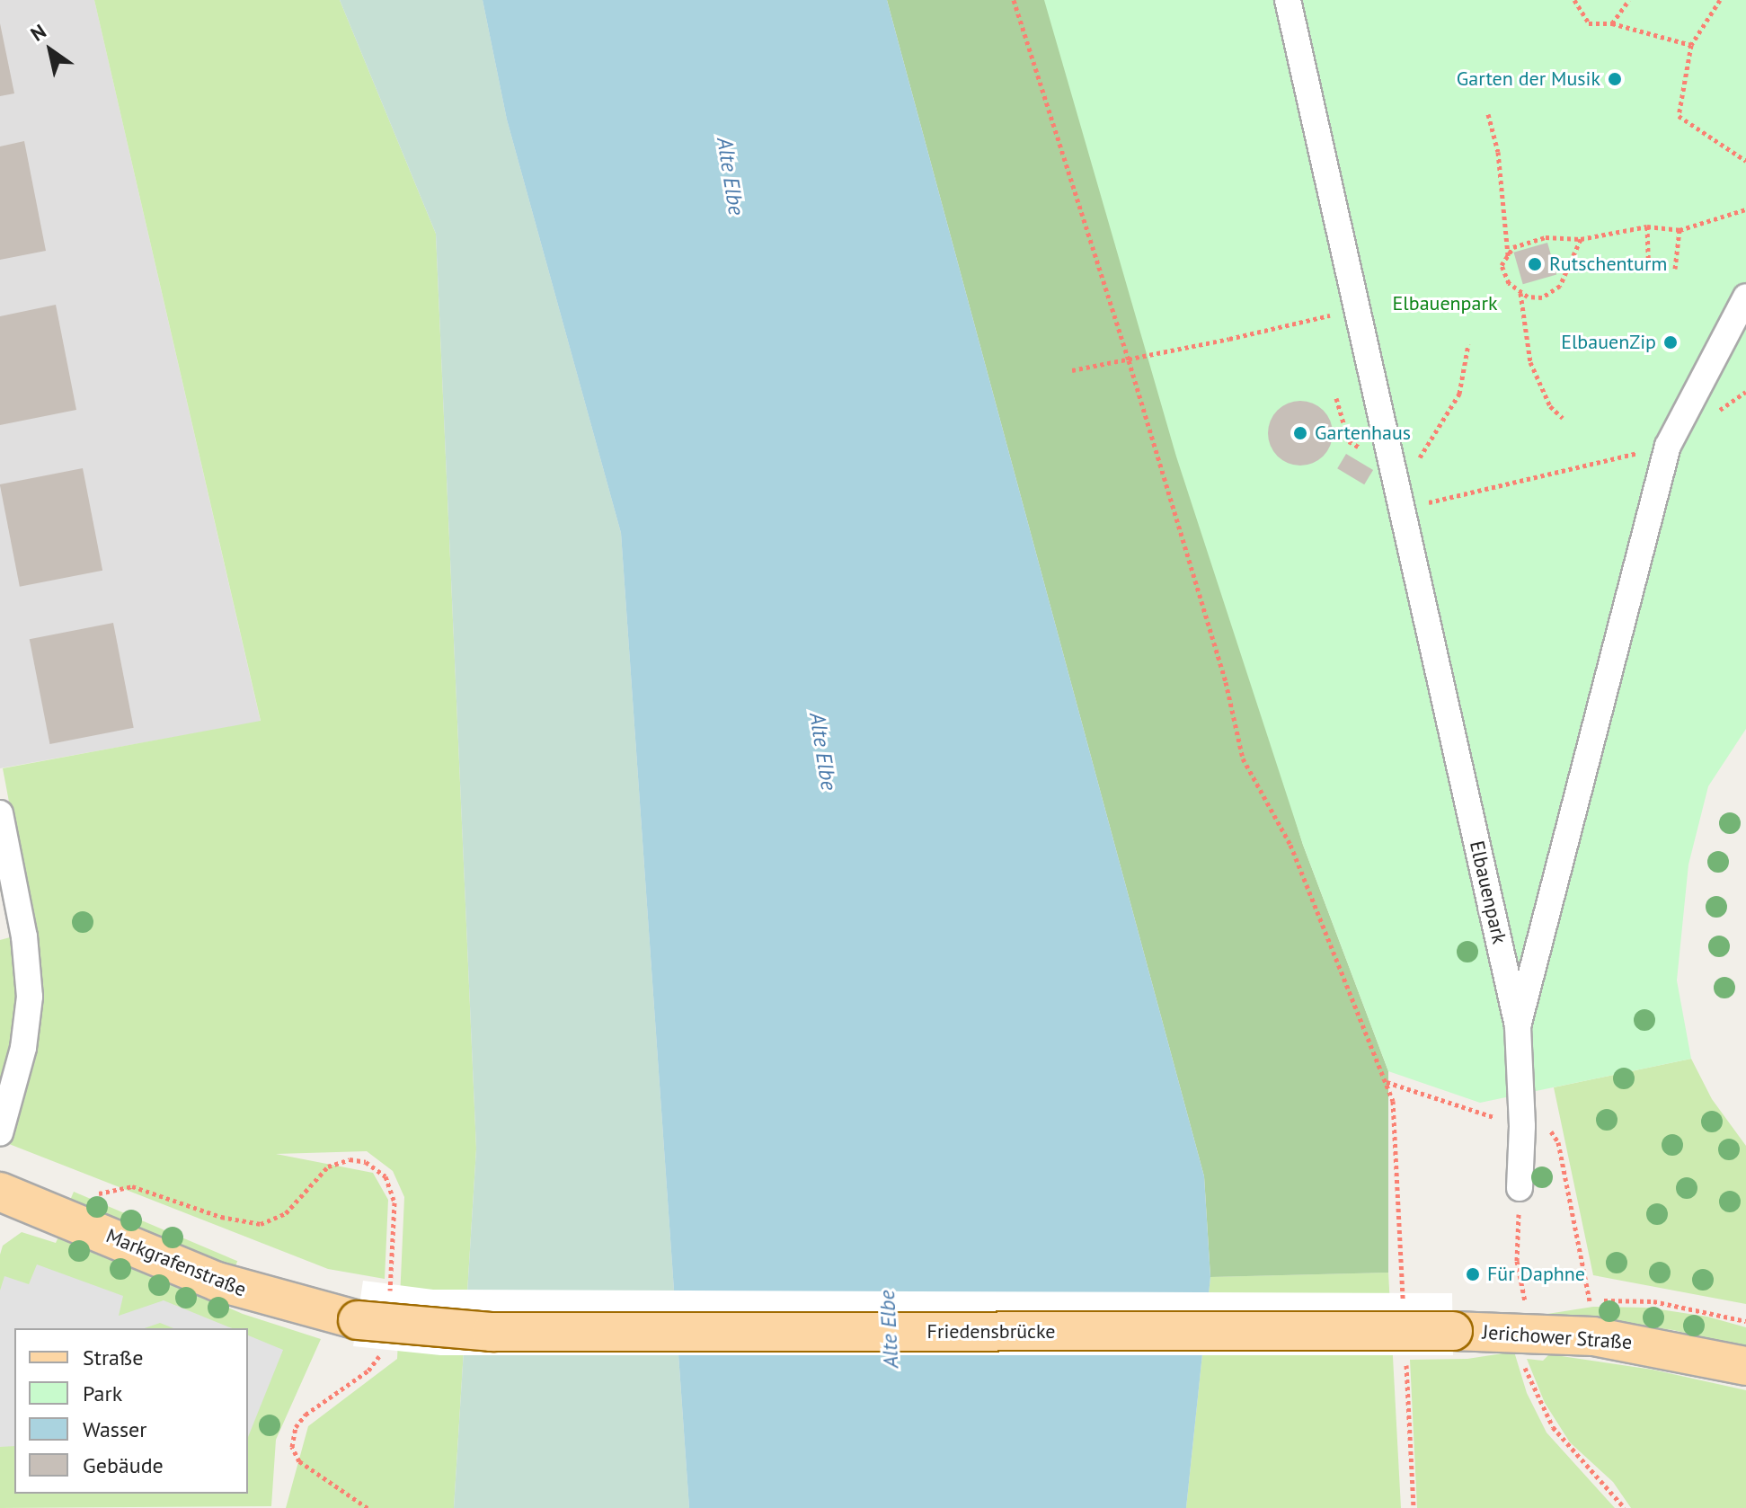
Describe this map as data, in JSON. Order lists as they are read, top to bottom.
{
  "streets": {
    "main road": ["Markgrafenstraße", "Friedensbrücke", "Jerichower Straße"],
    "street": ["Elbauenpark"]
  },
  "crossings": [
    ["Elbauenpark", "Jerichower Straße"],
    ["Markgrafenstraße", "Friedensbrücke"],
    ["Friedensbrücke", "Jerichower Straße"]
  ],
  "water": ["Alte Elbe"],
  "parks": ["Elbauenpark"],
  "places": [
    "Garten der Musik",
    "Rutschenturm",
    "ElbauenZip",
    "Gartenhaus",
    "Für Daphne"
  ],
  "legend": [
    "Straße",
    "Park",
    "Wasser",
    "Gebäude"
  ],
  "north": "top left"
}
